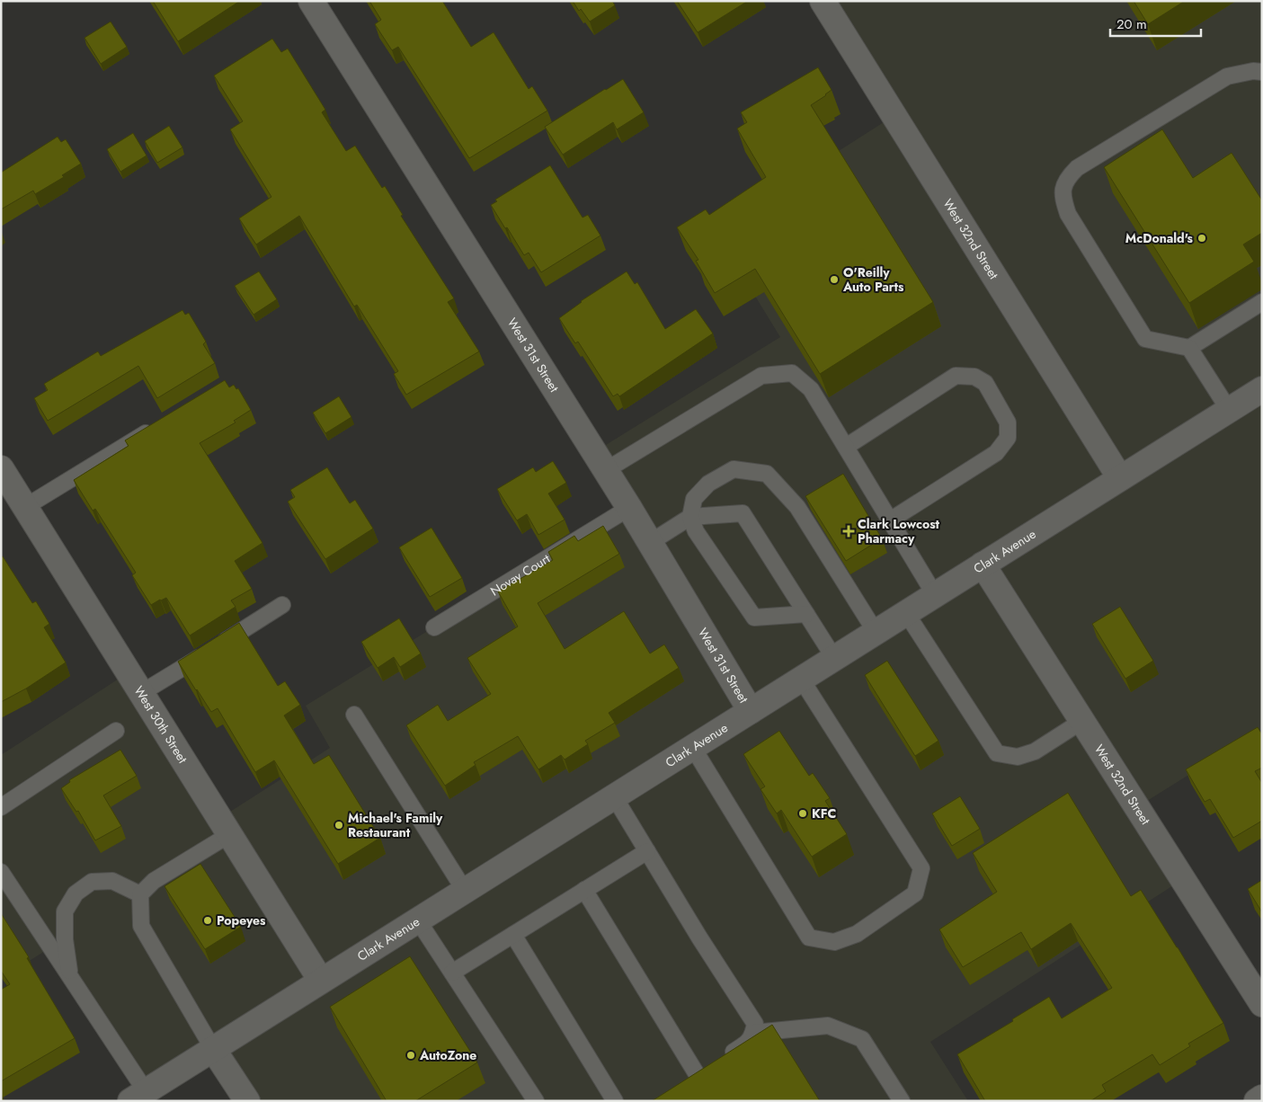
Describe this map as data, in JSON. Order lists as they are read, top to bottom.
{
  "streets": {
    "street": [
      "West 32nd Street",
      "West 31st Street",
      "Clark Avenue",
      "West 30th Street"
    ],
    "lane": ["Novay Court"]
  },
  "crossings": [
    ["West 32nd Street", "Clark Avenue"],
    ["West 31st Street", "Clark Avenue"],
    ["West 31st Street", "Novay Court"],
    ["Clark Avenue", "West 30th Street"]
  ],
  "places": {
    "other": [
      "McDonald's",
      "O'Reilly Auto Parts",
      "KFC",
      "Michael's Family Restaurant",
      "Popeyes",
      "AutoZone"
    ],
    "health": ["Clark Lowcost Pharmacy"]
  },
  "scale_bar": "20 m"
}
